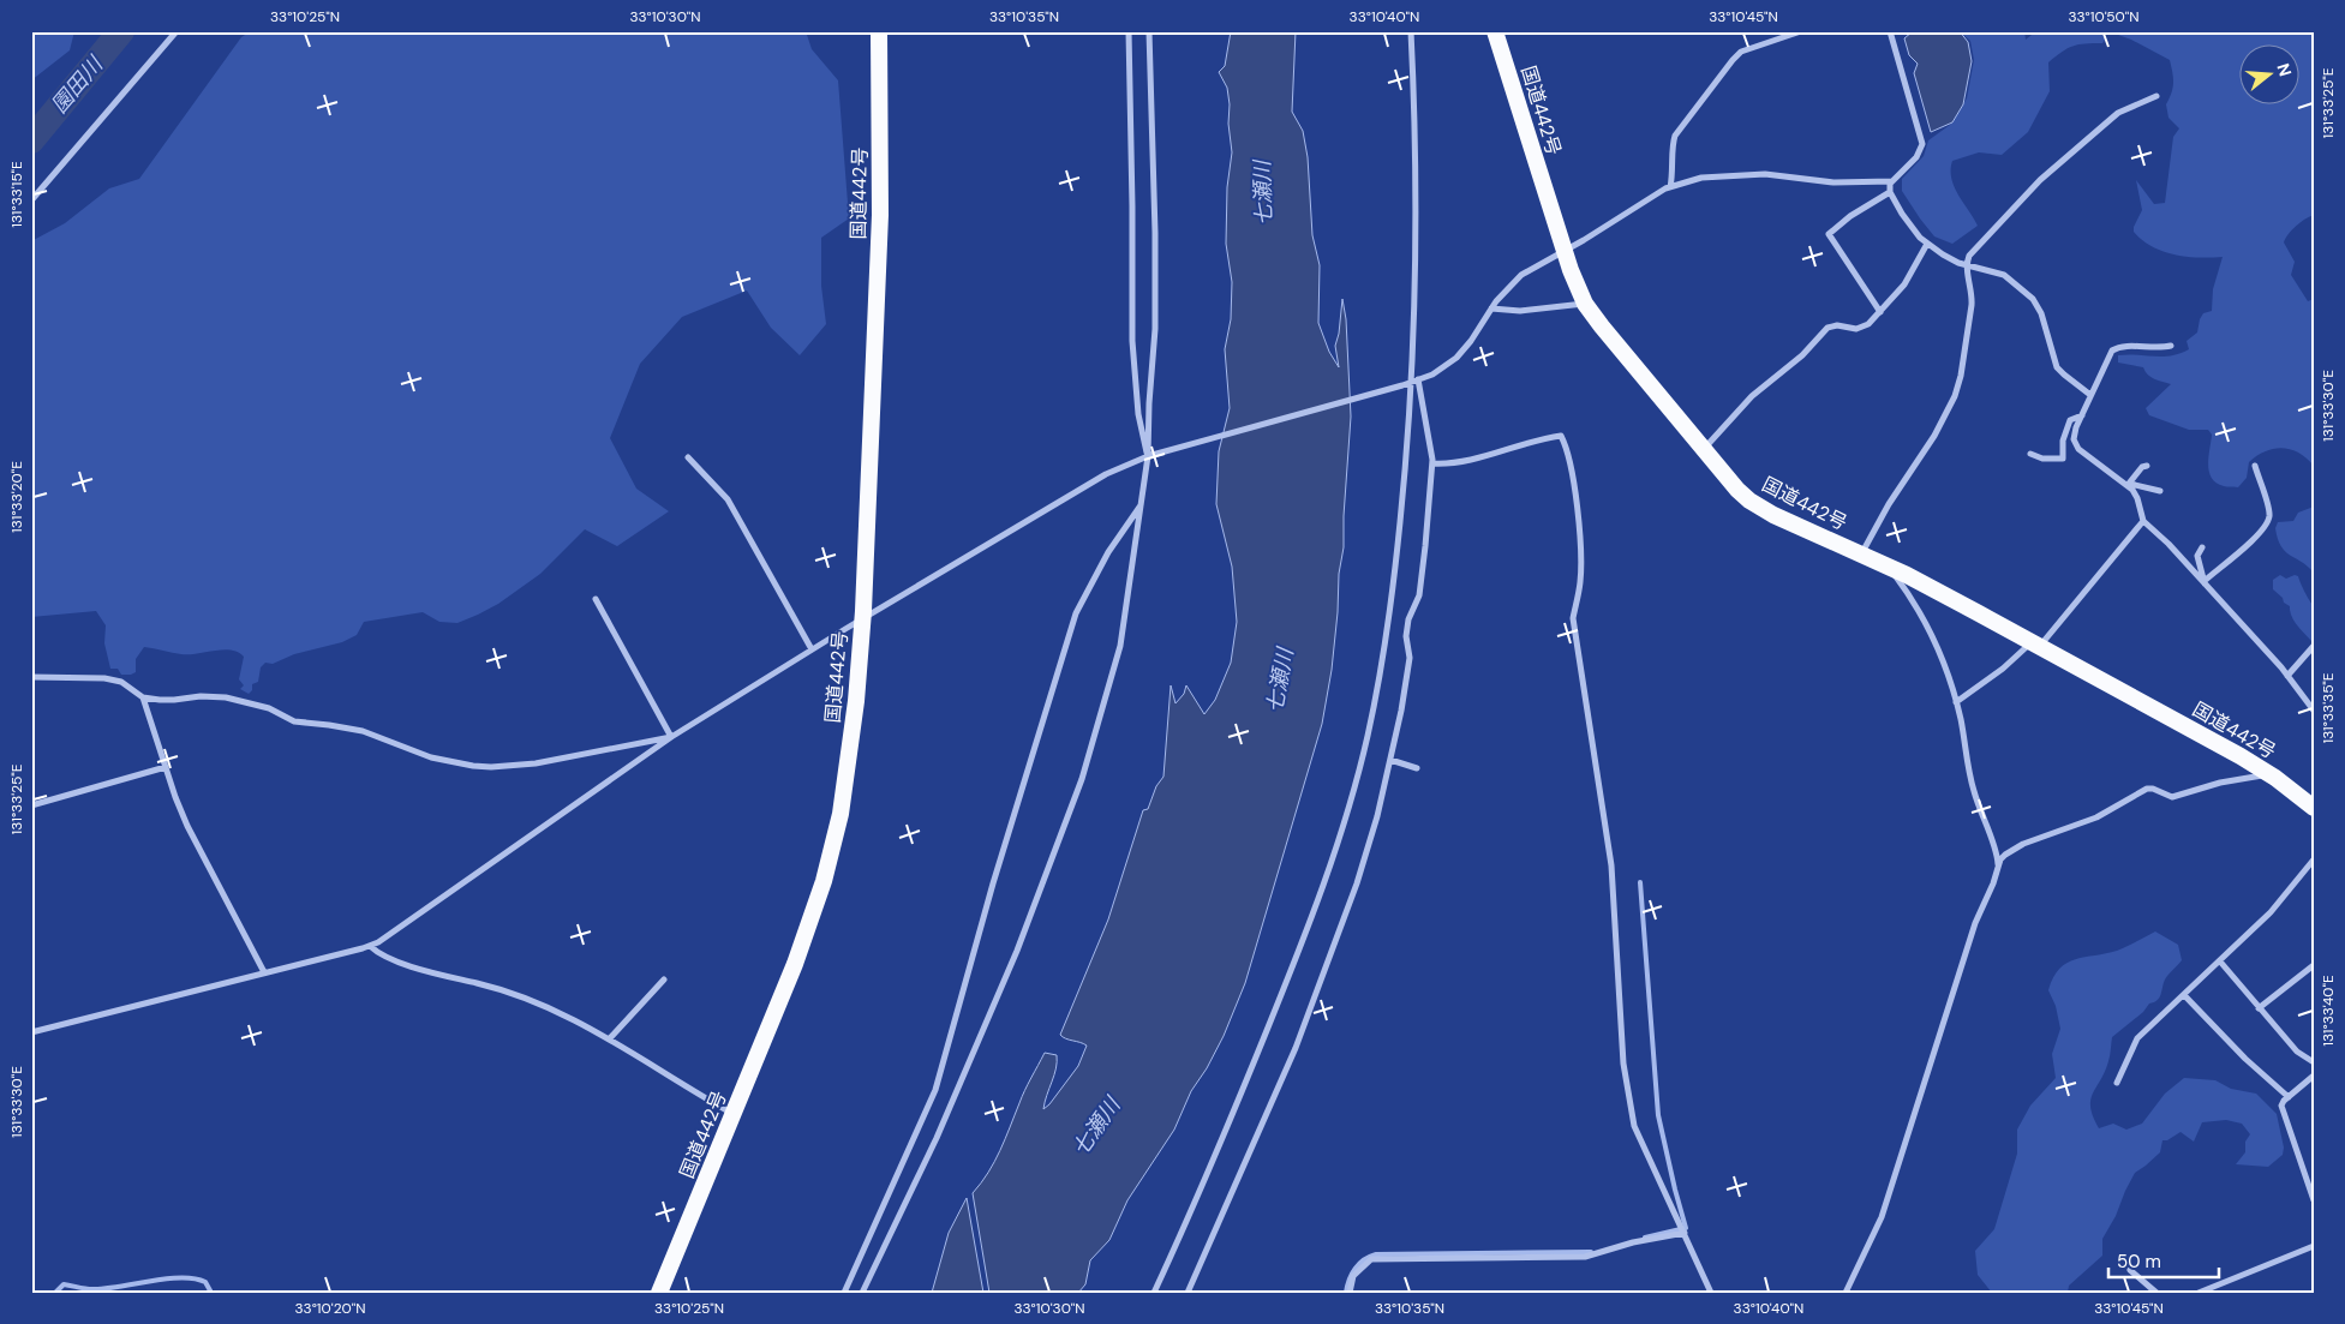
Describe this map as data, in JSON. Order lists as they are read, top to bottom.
{
  "streets": {
    "highway": ["国道442号"]
  },
  "water": ["園田川", "七瀬川"],
  "scale_bar": "50 m",
  "north": "right",
  "coordinates": [
    "33°10'25\"N",
    "33°10'30\"N",
    "33°10'35\"N",
    "33°10'40\"N",
    "33°10'45\"N",
    "33°10'50\"N",
    "131°33'25\"E",
    "131°33'15\"E",
    "131°33'30\"E",
    "131°33'20\"E",
    "131°33'35\"E",
    "131°33'40\"E",
    "33°10'20\"N"
  ]
}
